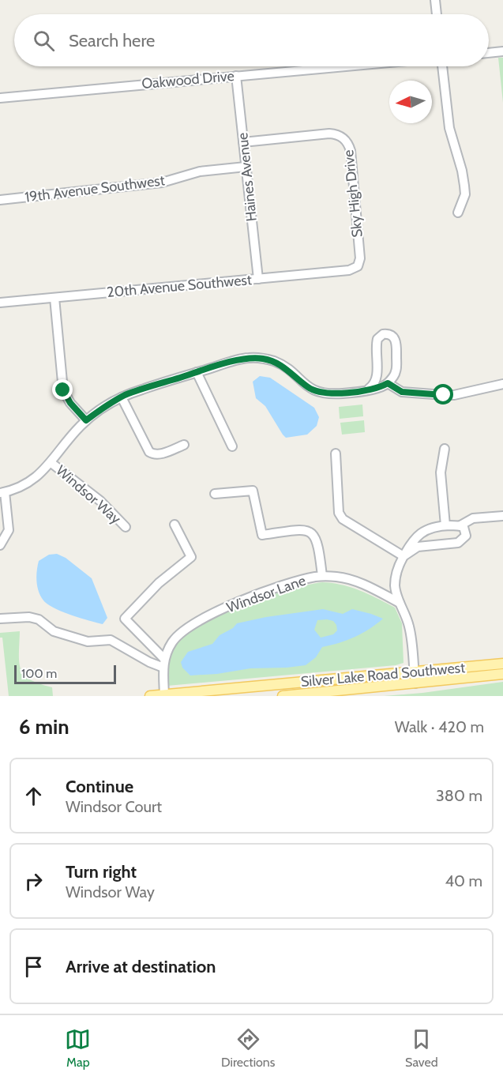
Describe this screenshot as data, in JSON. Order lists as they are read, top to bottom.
{
  "streets": {
    "main road": ["Silver Lake Road Southwest"],
    "street": [
      "Oakwood Drive",
      "Haines Avenue",
      "19th Avenue Southwest",
      "Sky High Drive",
      "20th Avenue Southwest",
      "Windsor Way",
      "Windsor Lane"
    ]
  },
  "crossings": [
    ["Oakwood Drive", "Haines Avenue"],
    ["Haines Avenue", "19th Avenue Southwest"],
    ["Haines Avenue", "Sky High Drive"],
    ["Haines Avenue", "20th Avenue Southwest"],
    ["Sky High Drive", "20th Avenue Southwest"]
  ],
  "scale_bar": "100 m",
  "north": "left",
  "page": {
    "search": "Search here",
    "scale": "100 m",
    "heading": ["6 min", "Walk · 420 m"],
    "list": [
      ["Continue", "Windsor Court", "380 m"],
      ["Turn right", "Windsor Way", "40 m"],
      "Arrive at destination"
    ],
    "nav": ["Map", "Directions", "Saved"]
  }
}
